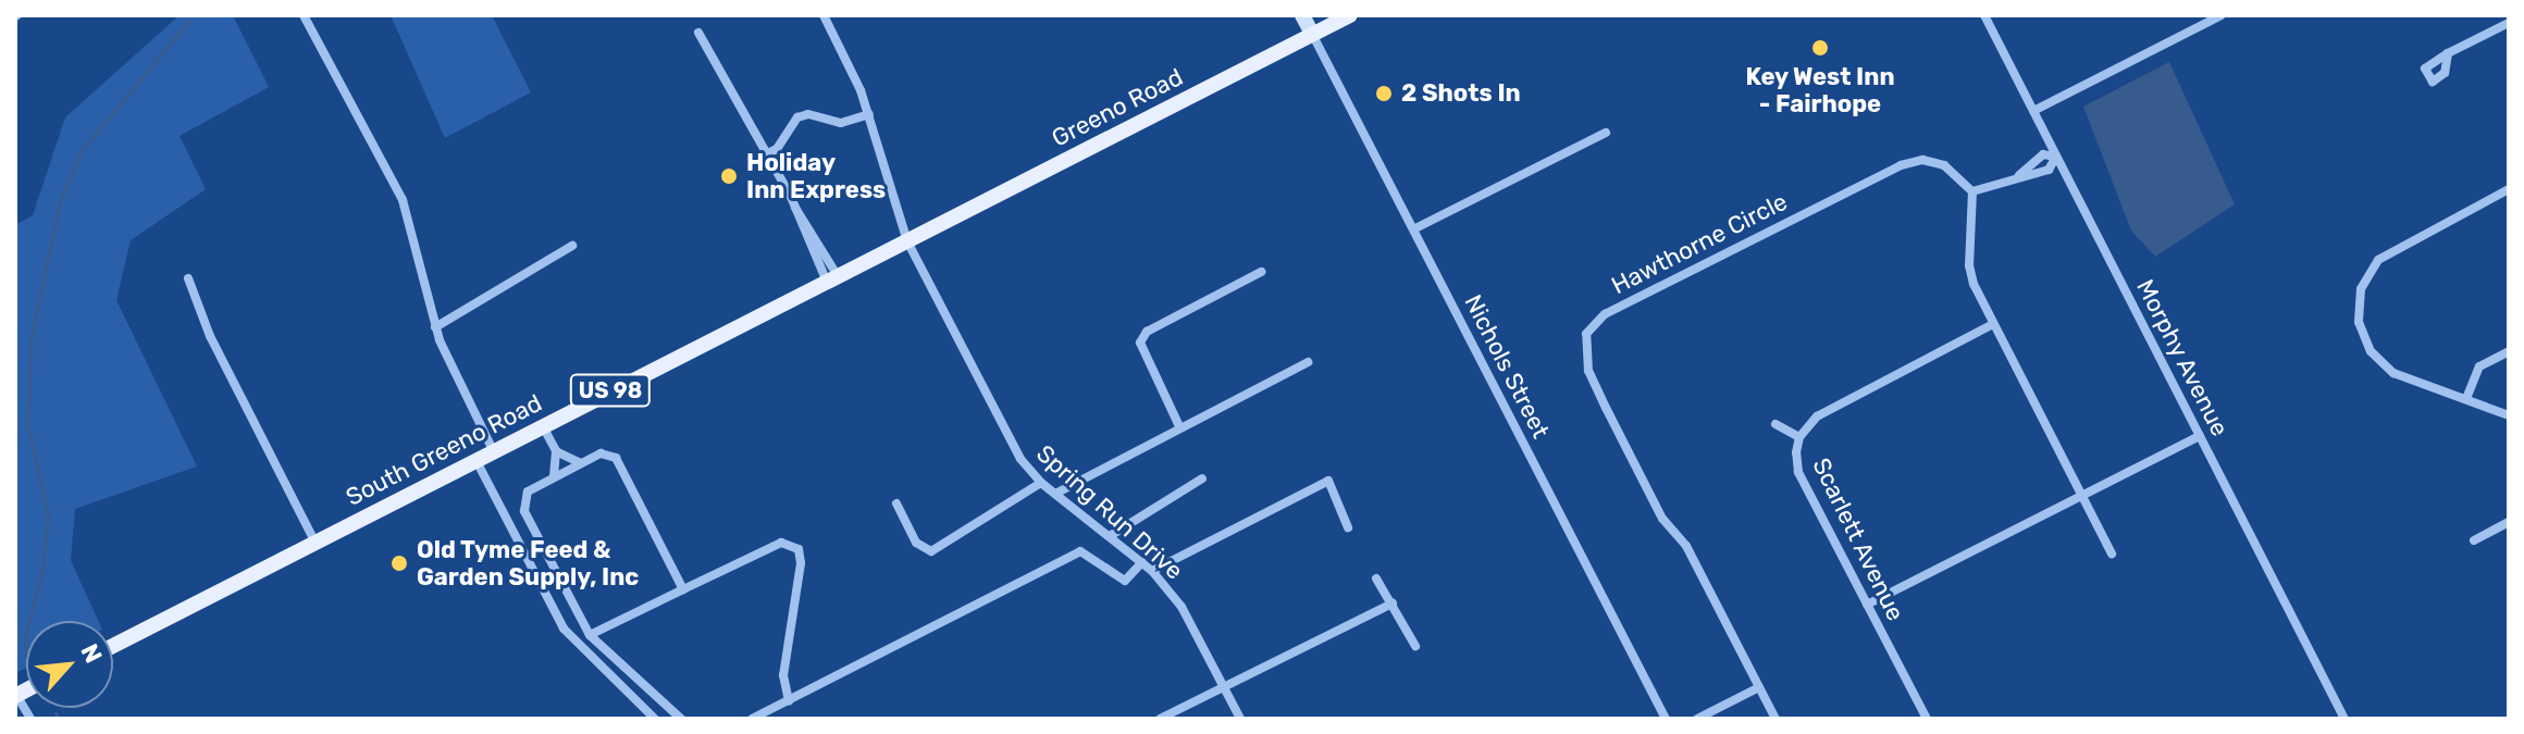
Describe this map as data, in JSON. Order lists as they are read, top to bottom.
{
  "streets": {
    "main road": ["Greeno Road", "US 98", "South Greeno Road"],
    "street": [
      "Hawthorne Circle",
      "Morphy Avenue",
      "Nichols Street",
      "Spring Run Drive",
      "Scarlett Avenue"
    ]
  },
  "crossings": [
    ["Greeno Road", "Nichols Street"],
    ["Greeno Road", "South Greeno Road"],
    ["Greeno Road", "Spring Run Drive"],
    ["South Greeno Road", "Spring Run Drive"]
  ],
  "places": [
    "Key West Inn - Fairhope",
    "2 Shots In",
    "Holiday Inn Express",
    "Old Tyme Feed & Garden Supply, Inc"
  ],
  "north": "top right"
}
